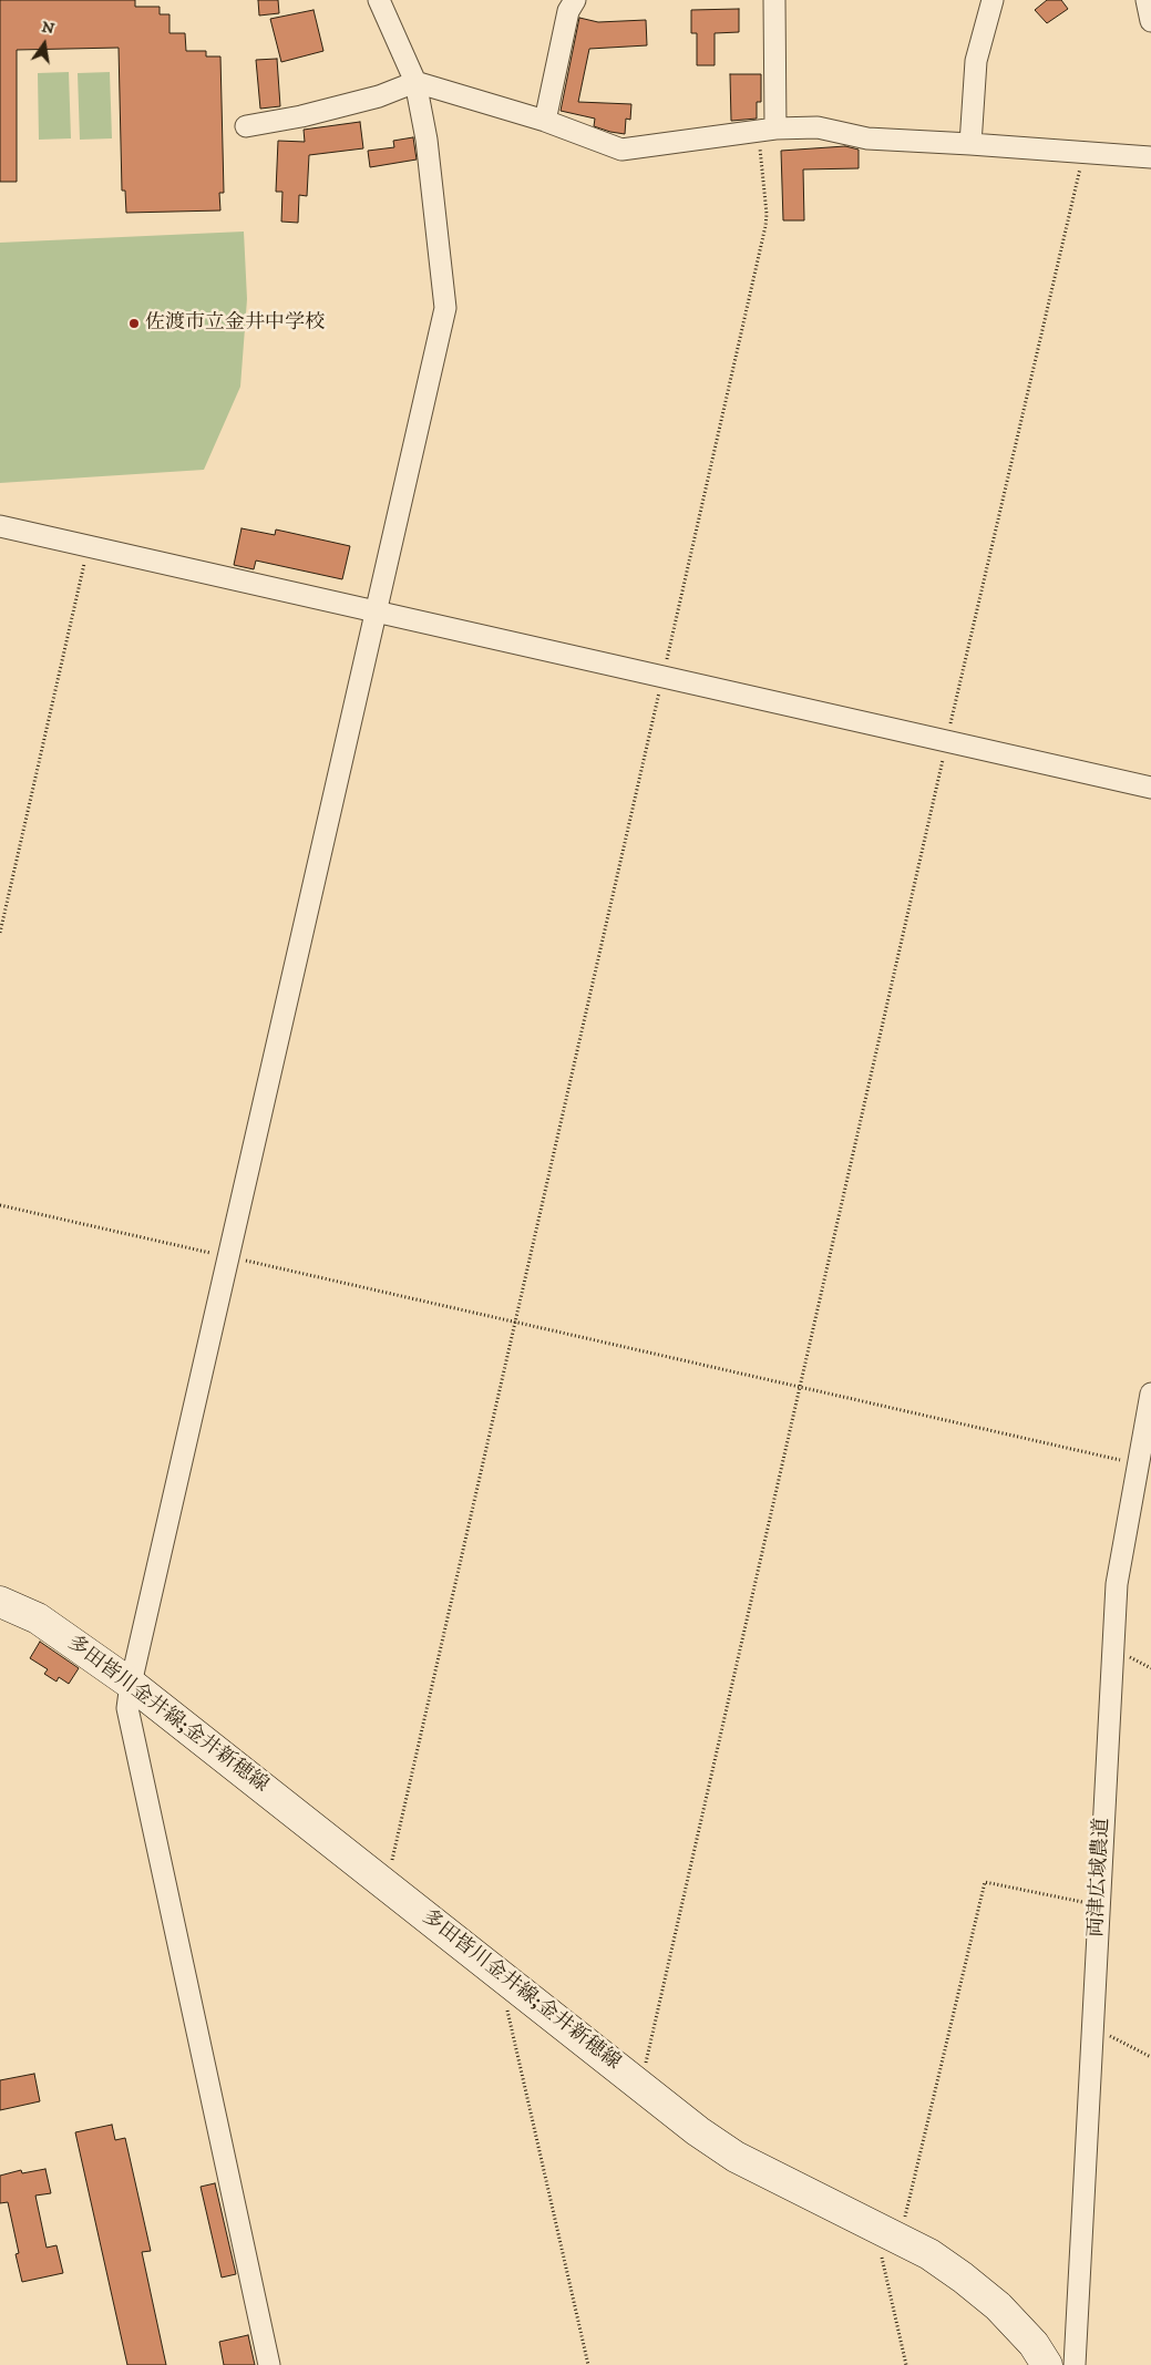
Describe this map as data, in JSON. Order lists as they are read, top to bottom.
{
  "streets": {
    "main road": ["多田皆川金井線;金井新穂線"],
    "street": ["両津広域農道"]
  },
  "crossings": [
    ["多田皆川金井線;金井新穂線", "両津広域農道"]
  ],
  "places": ["佐渡市立金井中学校"],
  "north": "top"
}
